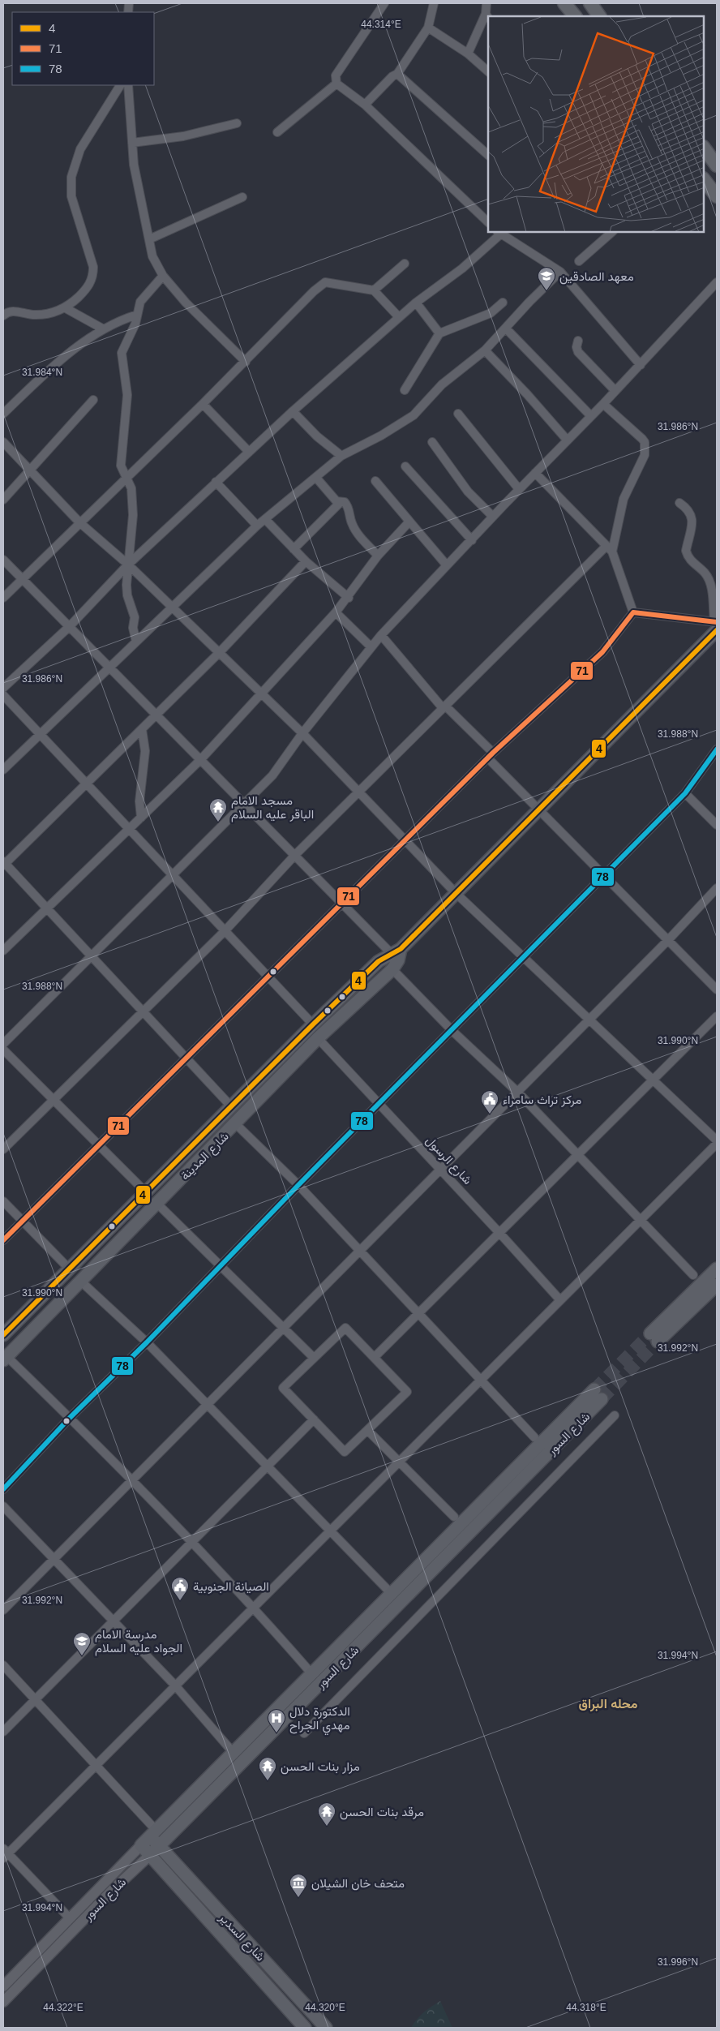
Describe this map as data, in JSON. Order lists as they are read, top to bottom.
{
  "streets": {
    "main road": ["شارع المدينة", "شارع السور", "شارع السدير"],
    "street": ["شارع الرسول"]
  },
  "crossings": [
    ["شارع المدينة", "شارع الرسول"],
    ["شارع السور", "شارع السدير"]
  ],
  "districts": ["محله البراق"],
  "places": {
    "school or university": ["معهد الصادقين", "مدرسة الامام الجواد عليه السلام"],
    "temple": ["مسجد الامام الباقر عليه السلام", "مزار بنات الحسن", "مرقد بنات الحسن"],
    "public building": ["مركز تراث سامراء", "الصيانة الجنوبية"],
    "hospital": ["الدكتورة دلال مهدي الجراح"],
    "museum": ["متحف خان الشيلان"]
  },
  "lines": ["transit line 71", "transit line 4", "transit line 78"],
  "legend": ["4", "71", "78"],
  "coordinates": [
    "44.314°E",
    "31.984°N",
    "31.986°N",
    "31.988°N",
    "31.990°N",
    "31.992°N",
    "31.994°N",
    "31.996°N",
    "44.322°E",
    "44.320°E",
    "44.318°E"
  ]
}
